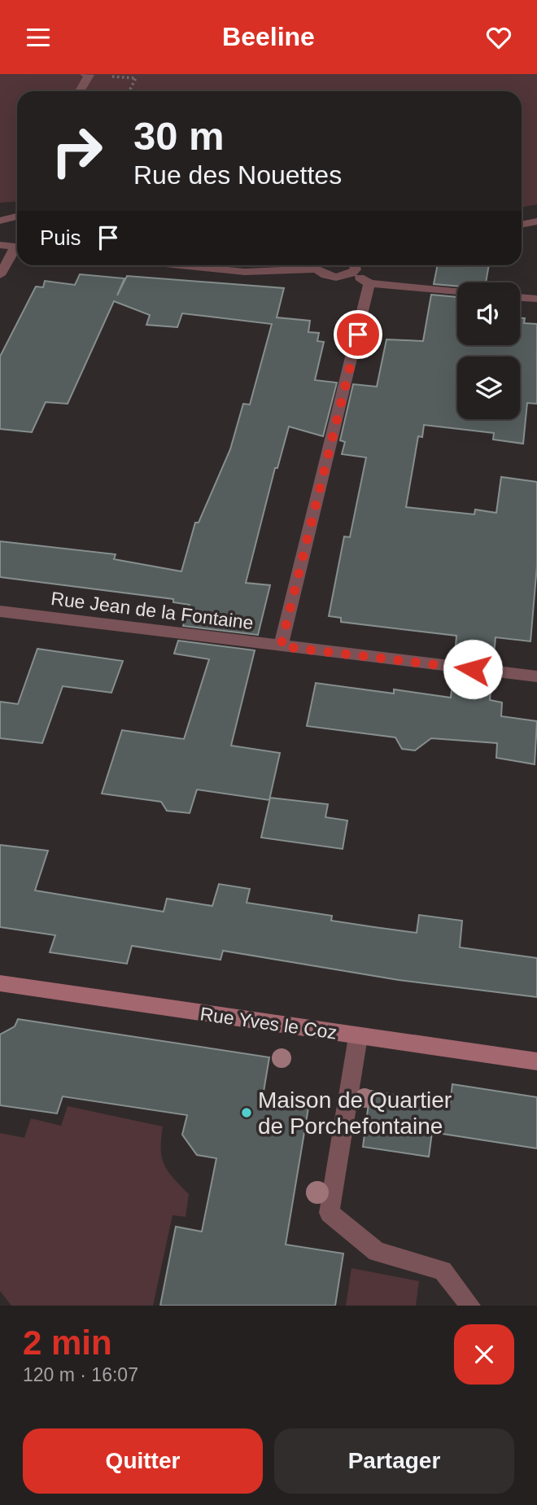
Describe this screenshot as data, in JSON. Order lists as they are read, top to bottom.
{
  "streets": {
    "main road": ["Rue Yves le Coz"],
    "street": ["Rue Jean de la Fontaine"]
  },
  "places": ["Maison de Quartier de Porchefontaine"],
  "page": {
    "header": "Beeline",
    "turn": ["30 m", "Rue des Nouettes"],
    "then": "Puis",
    "heading": ["2 min", "120 m · 16:07"],
    "buttons": ["Quitter", "Partager"]
  }
}
